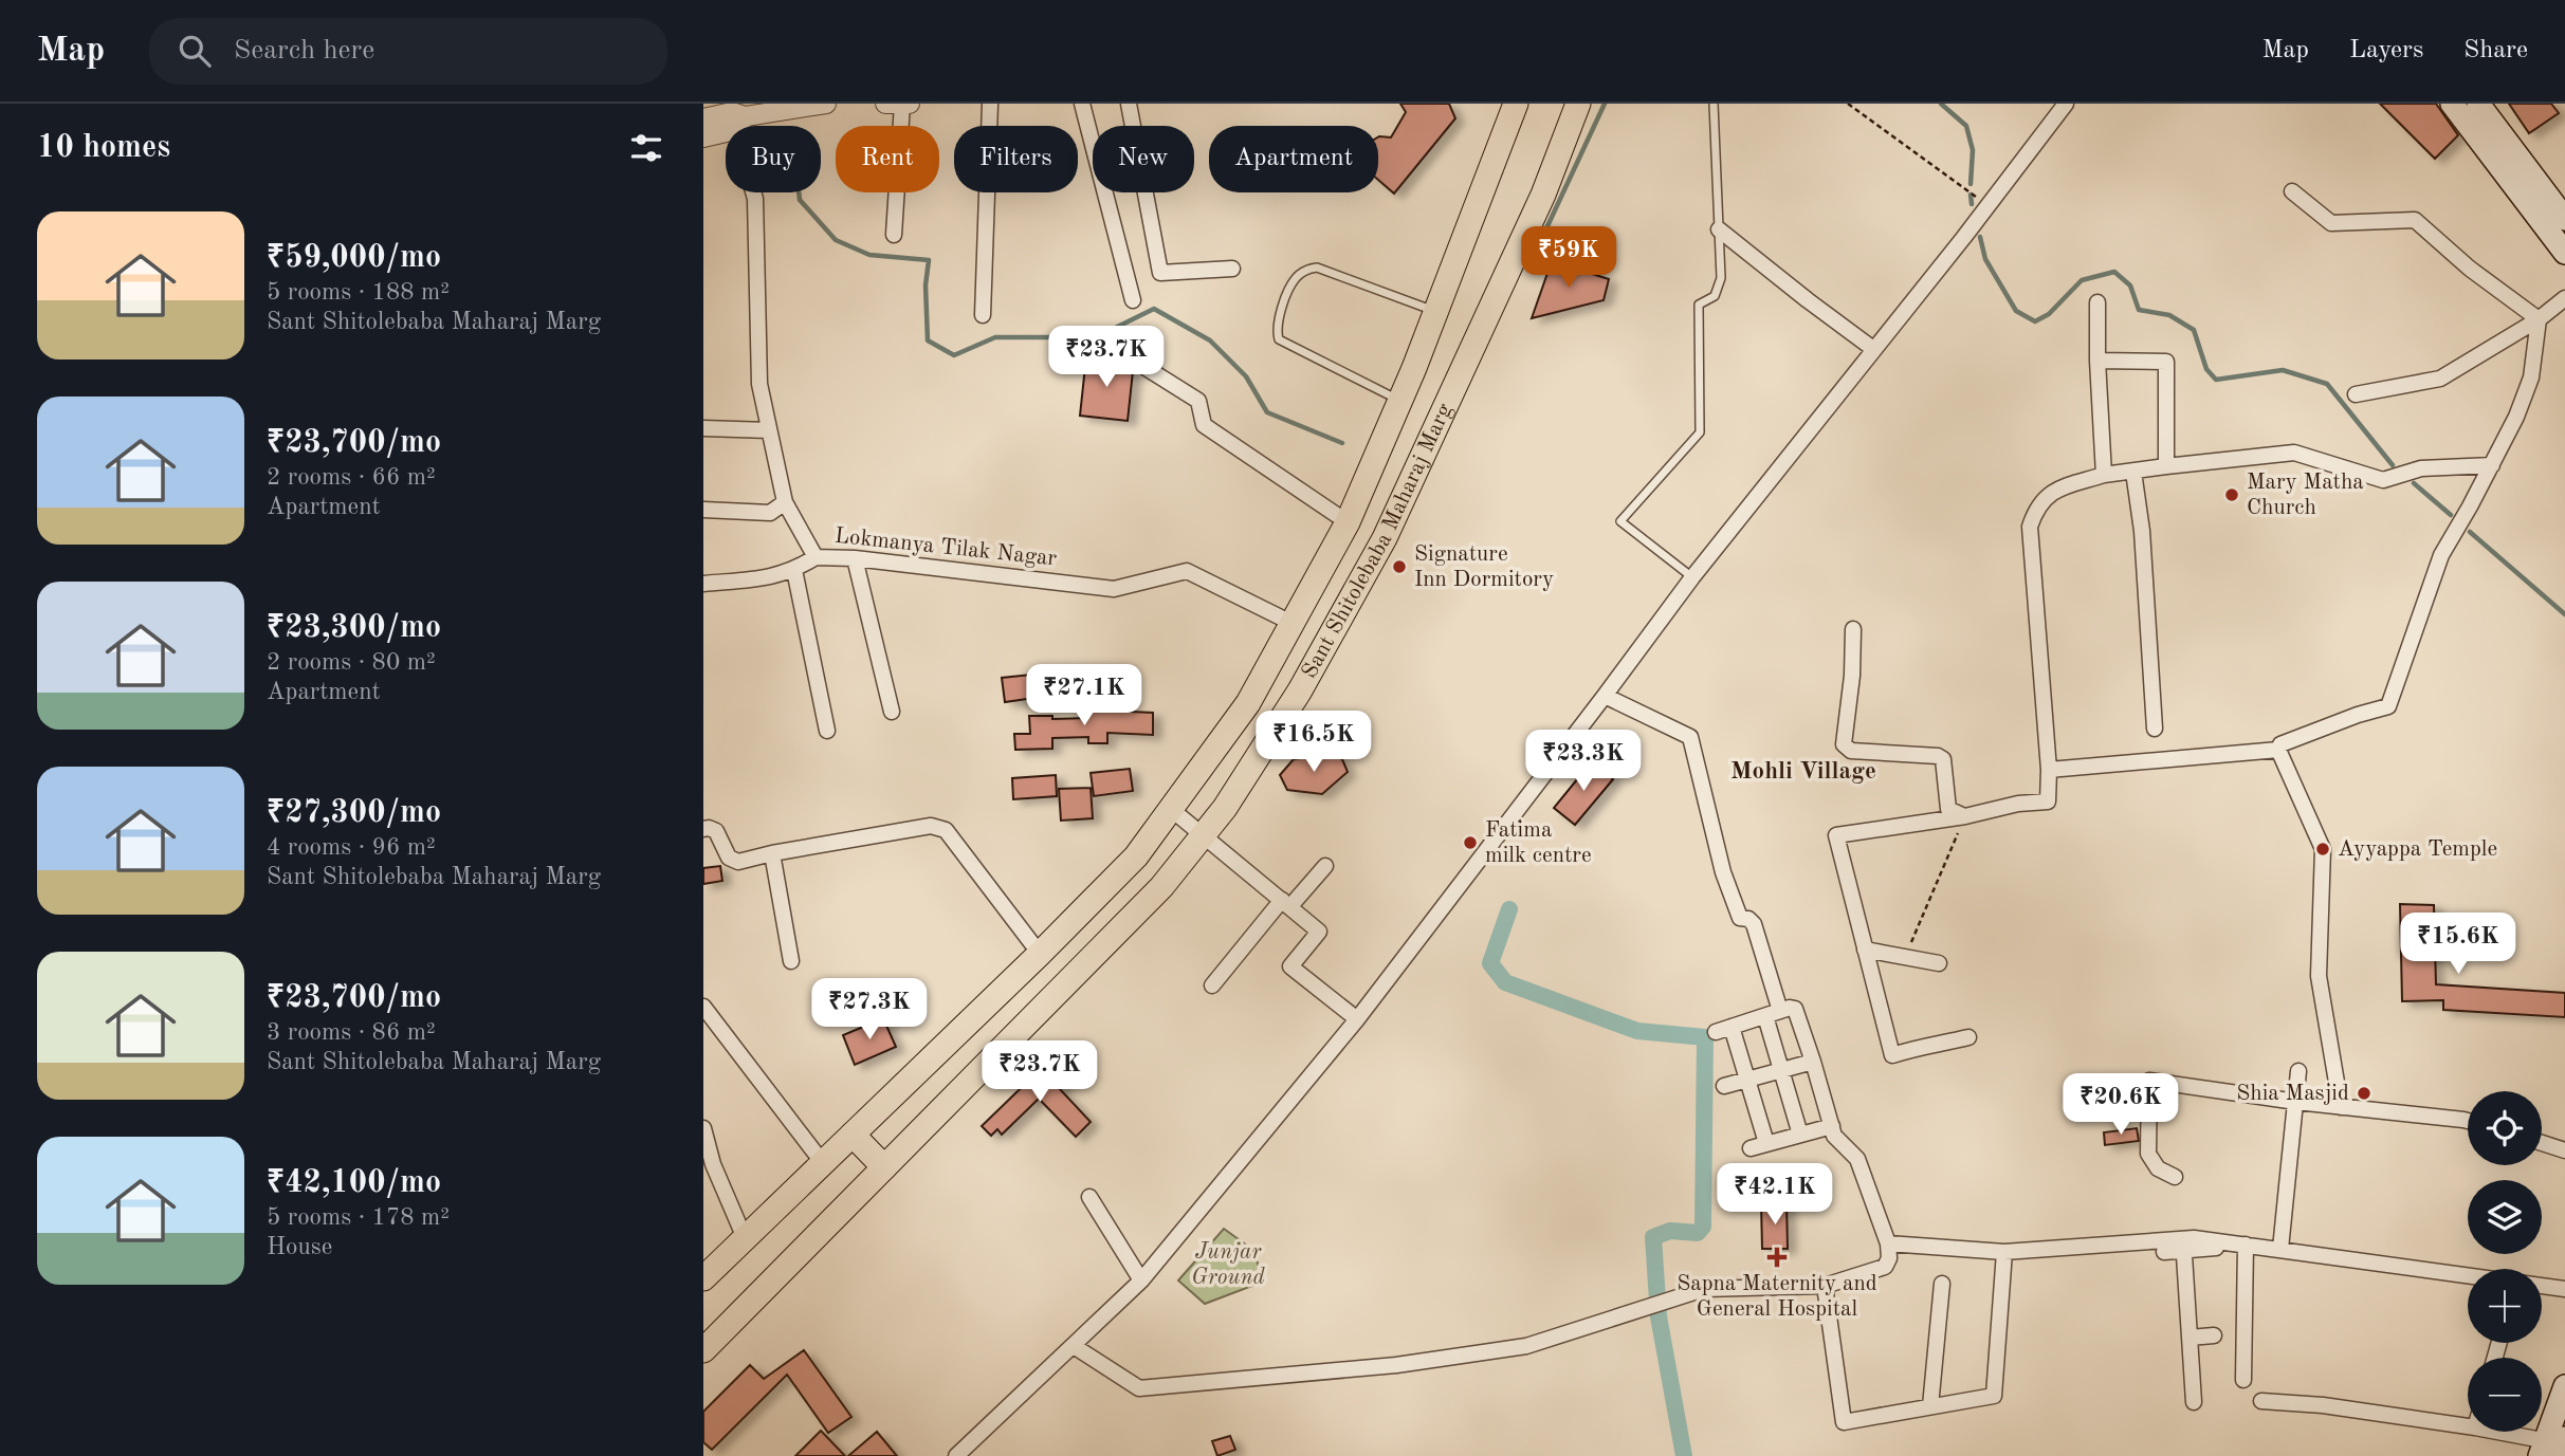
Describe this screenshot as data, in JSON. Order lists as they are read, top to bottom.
{
  "streets": {
    "main road": ["Sant Shitolebaba Maharaj Marg"],
    "street": ["Lokmanya Tilak Nagar"]
  },
  "crossings": [
    ["Sant Shitolebaba Maharaj Marg", "Lokmanya Tilak Nagar"]
  ],
  "districts": ["Mohli Village"],
  "parks": ["Junjar Ground"],
  "places": {
    "other": [
      "Mary Matha Church",
      "Signature Inn Dormitory",
      "Fatima milk centre",
      "Ayyappa Temple",
      "Shia Masjid"
    ],
    "health": ["Sapna Maternity and General Hospital"]
  },
  "page": {
    "header": "Map",
    "search": "Search here",
    "nav": ["Map", "Layers", "Share"],
    "heading": "10 homes",
    "chip": [
      "Buy",
      "Rent",
      "Filters",
      "New",
      "Apartment"
    ],
    "list": [
      {
        "name": "₹59,000/mo",
        "note": "5 rooms · 188 m² · Sant Shitolebaba Maharaj Marg"
      },
      {
        "name": "₹23,700/mo",
        "note": "2 rooms · 66 m² · Apartment"
      },
      {
        "name": "₹23,300/mo",
        "note": "2 rooms · 80 m² · Apartment"
      },
      {
        "name": "₹27,300/mo",
        "note": "4 rooms · 96 m² · Sant Shitolebaba Maharaj Marg"
      },
      {
        "name": "₹23,700/mo",
        "note": "3 rooms · 86 m² · Sant Shitolebaba Maharaj Marg"
      },
      {
        "name": "₹42,100/mo",
        "note": "5 rooms · 178 m² · House"
      }
    ],
    "price": [
      "₹59K",
      "₹23.7K",
      "₹27.1K",
      "₹16.5K",
      "₹23.3K",
      "₹15.6K",
      "₹27.3K",
      "₹23.7K",
      "₹20.6K",
      "₹42.1K"
    ],
    "map_buttons": ["+", "−"]
  }
}
